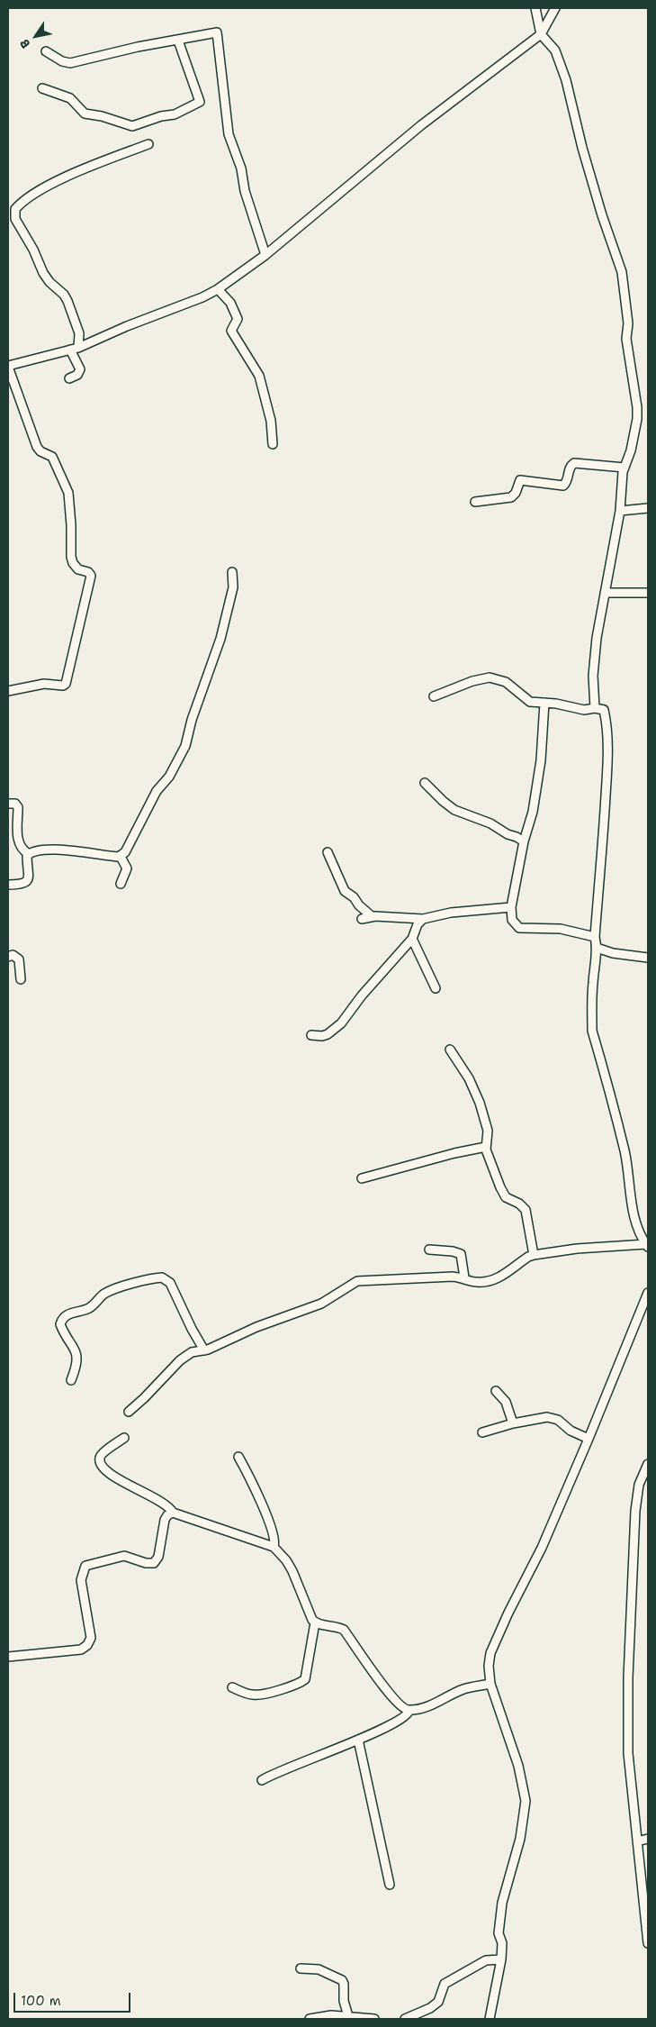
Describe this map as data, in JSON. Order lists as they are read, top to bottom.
{
  "scale_bar": "100 m",
  "north": "bottom left"
}
